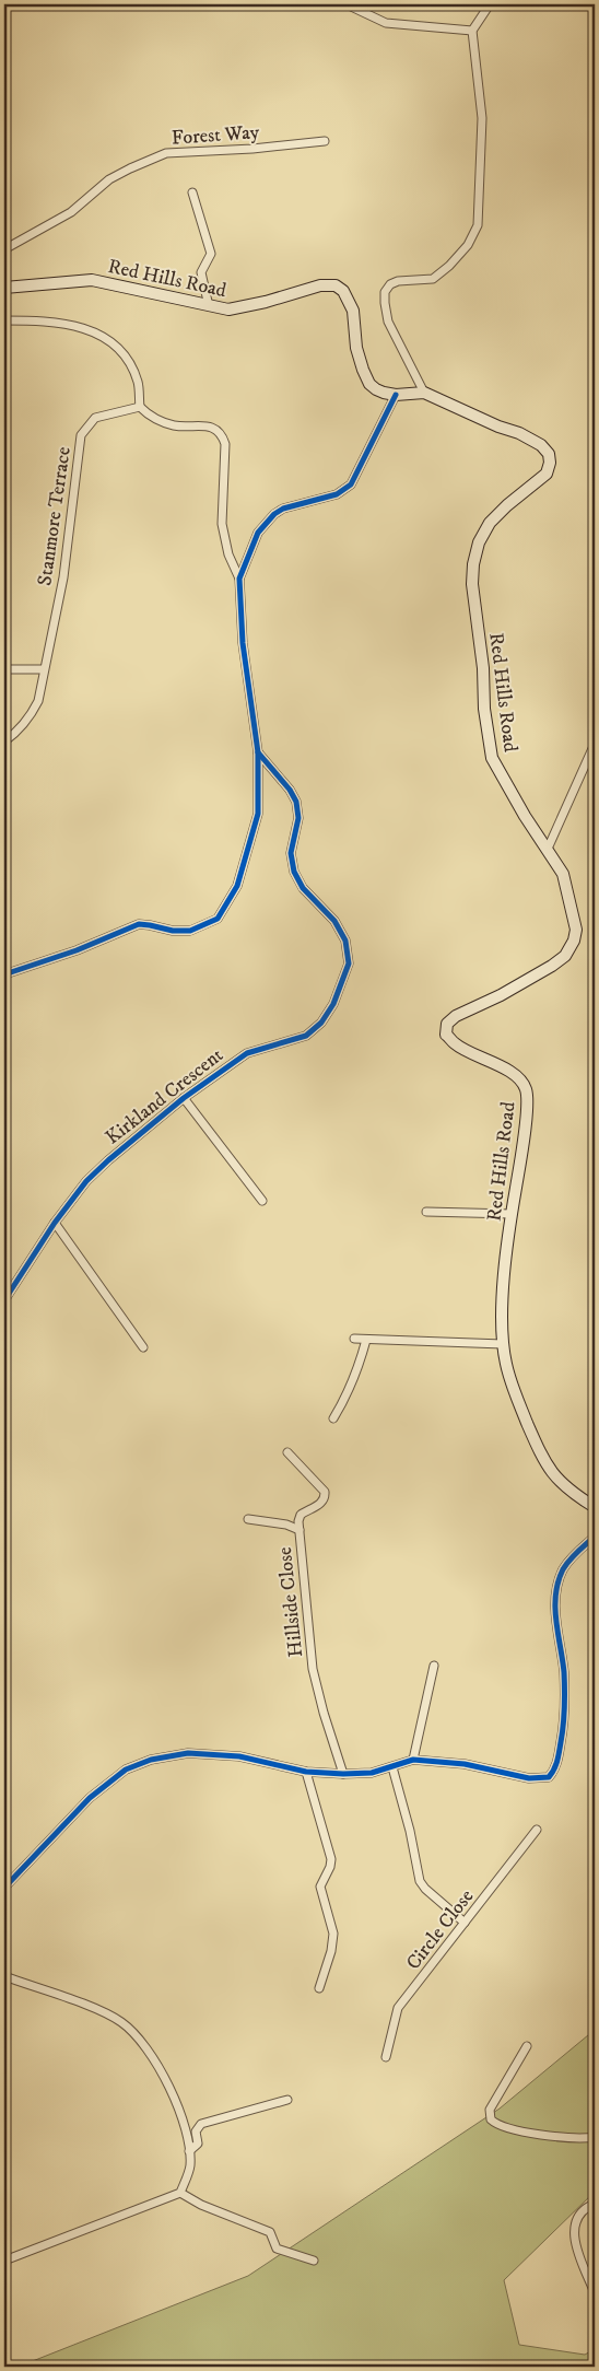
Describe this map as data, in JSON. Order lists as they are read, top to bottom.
{
  "streets": {
    "main road": ["Red Hills Road"],
    "street": [
      "Forest Way",
      "Stanmore Terrace",
      "Kirkland Crescent",
      "Hillside Close",
      "Circle Close"
    ]
  }
}
